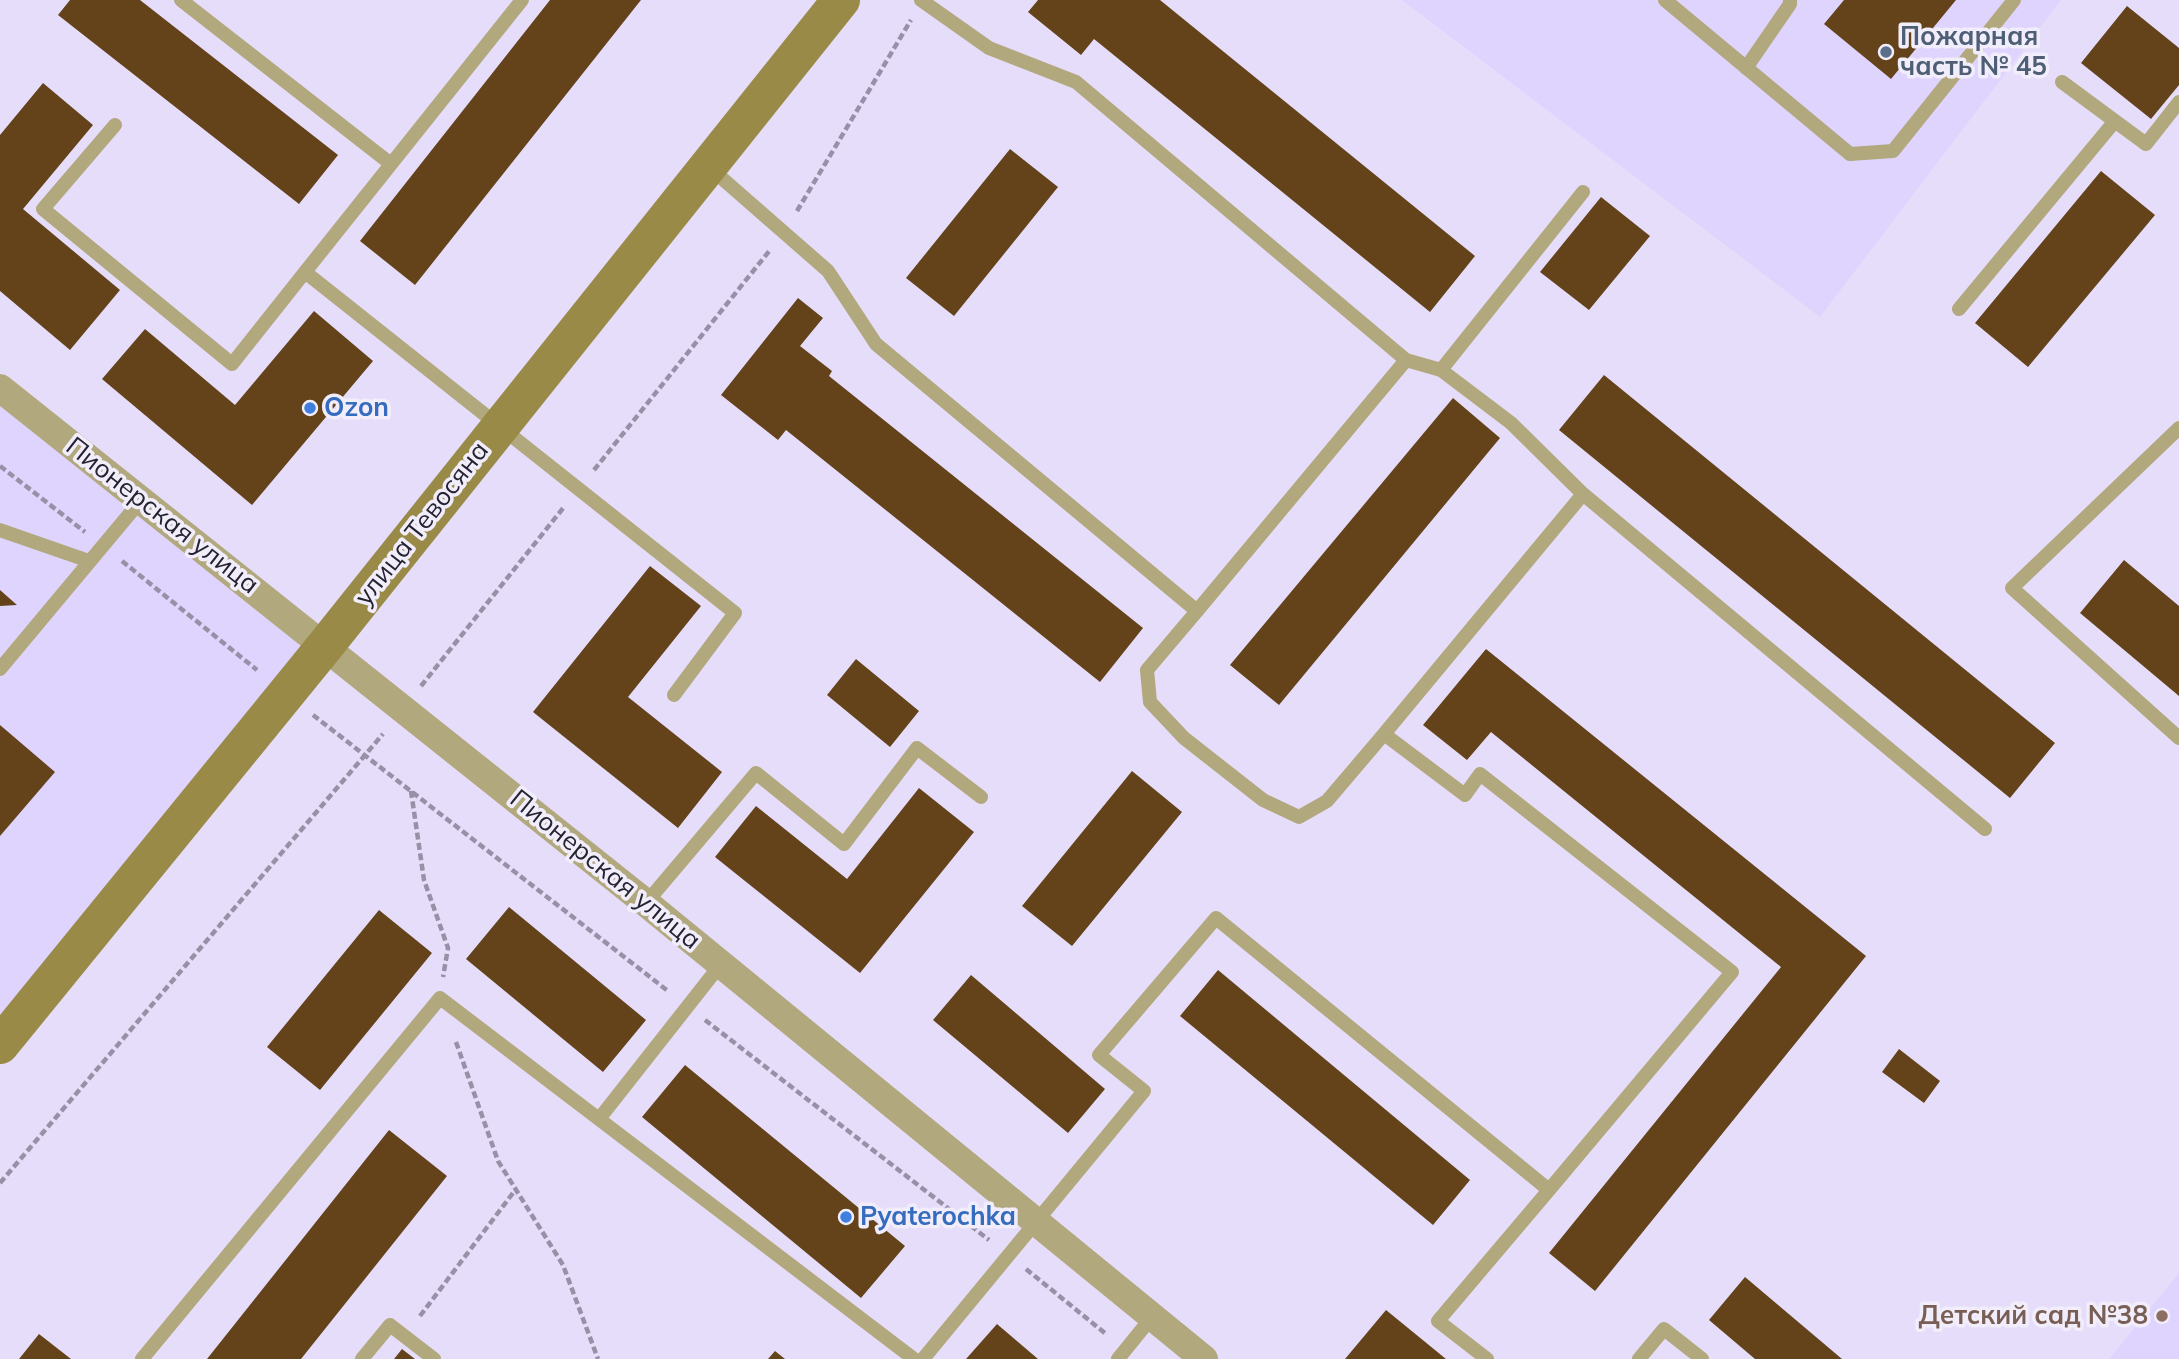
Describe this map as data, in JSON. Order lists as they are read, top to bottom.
{
  "streets": {
    "main road": ["улица Тевосяна"],
    "street": ["Пионерская улица"]
  },
  "crossings": [
    ["Пионерская улица", "улица Тевосяна"]
  ],
  "places": [
    "Пожарная часть № 45",
    "Ozon",
    "Pyaterochka",
    "Детский сад №38"
  ]
}
